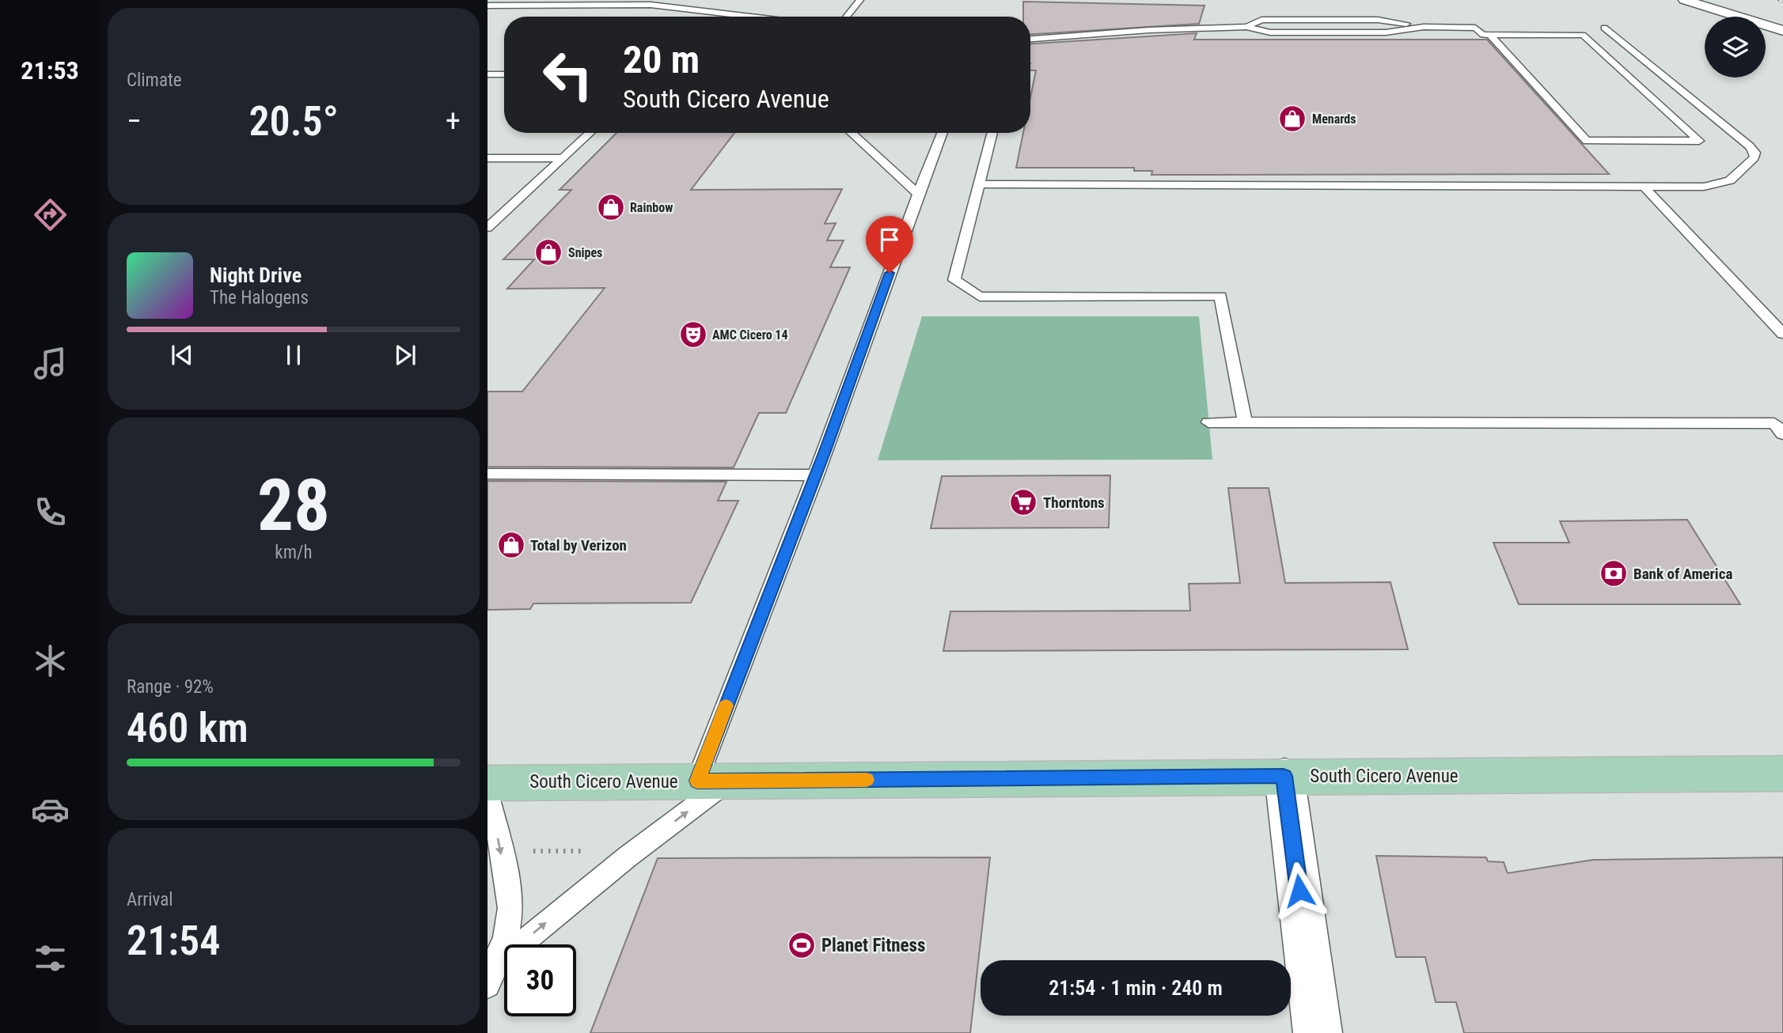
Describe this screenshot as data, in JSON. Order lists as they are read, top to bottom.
{
  "streets": {
    "main road": ["South Cicero Avenue"]
  },
  "places": {
    "shop": [
      "Menards",
      "Rainbow",
      "Snipes",
      "Total by Verizon"
    ],
    "theatre": ["AMC Cicero 14"],
    "supermarket": ["Thorntons"],
    "bank": ["Bank of America"],
    "sports": ["Planet Fitness"]
  },
  "page": {
    "tabs": "21:53",
    "tile": [
      "Climate",
      ["28", "km/h"],
      ["Range · 92%", "460 km"],
      ["Arrival", "21:54"]
    ],
    "turn": ["20 m", "South Cicero Avenue"],
    "heat": ["−", "20.5°", "+"],
    "song": ["Night Drive", "The Halogens"],
    "limit": "30",
    "trip": "21:54 · 1 min · 240 m"
  }
}
